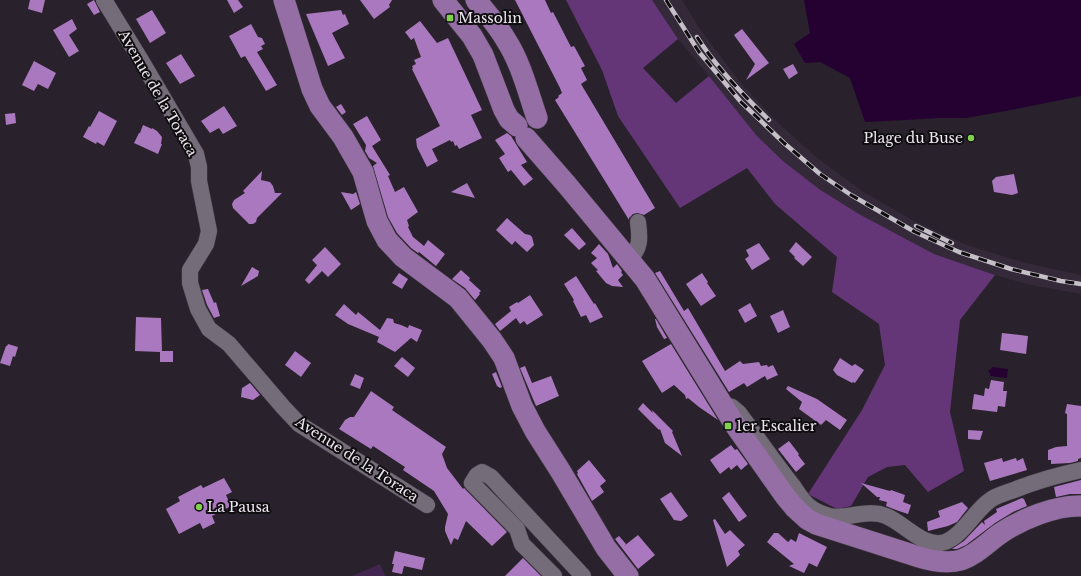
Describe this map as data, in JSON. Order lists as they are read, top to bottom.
{
  "streets": {
    "street": ["Avenue de la Toraca"]
  },
  "places": {
    "transit": ["Massolin", "1er Escalier"],
    "other": ["Plage du Buse", "La Pausa"]
  }
}
